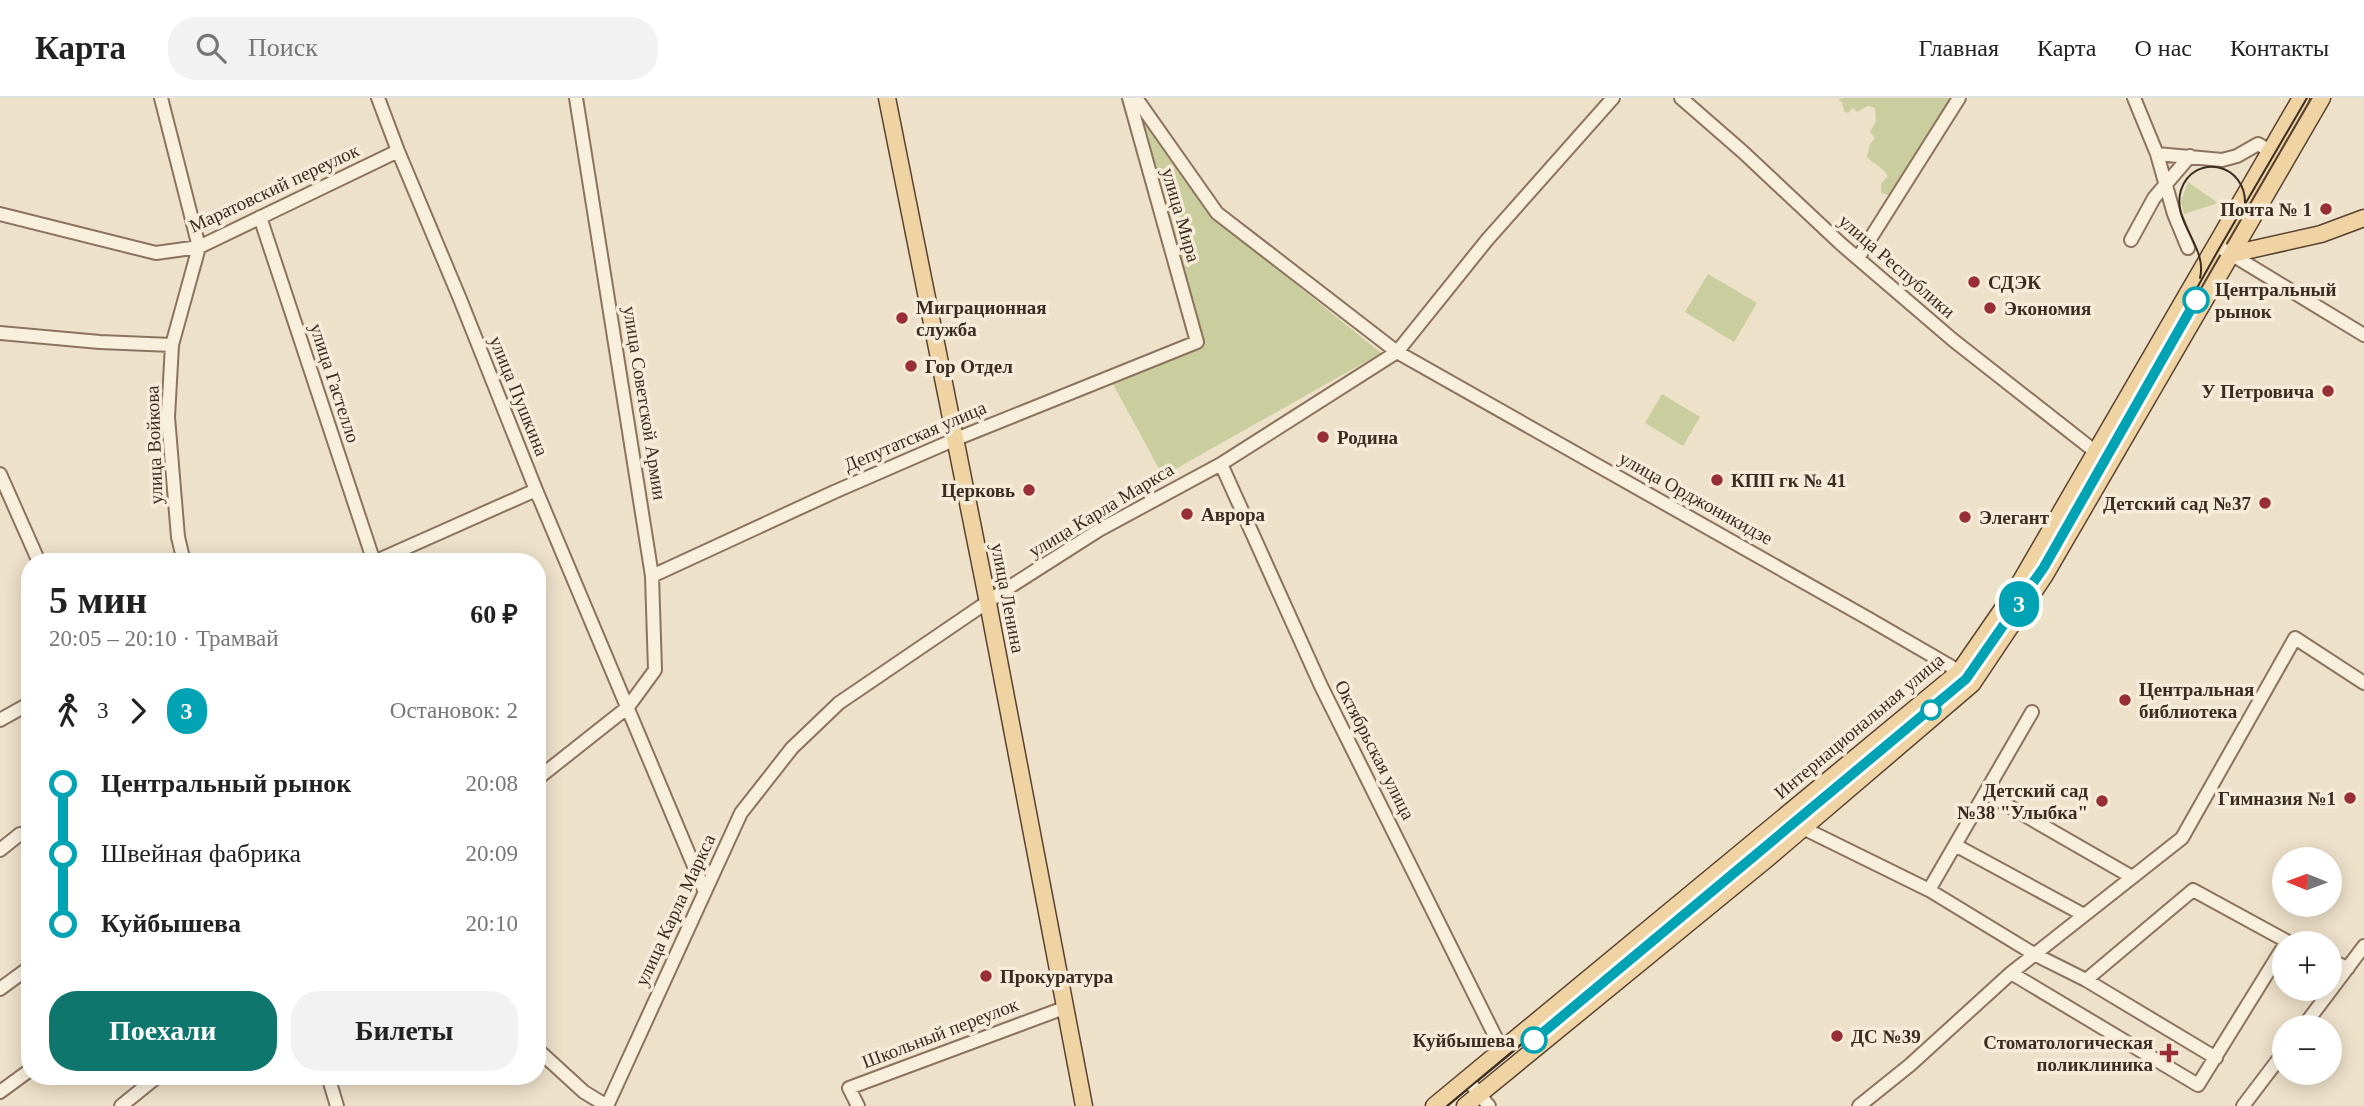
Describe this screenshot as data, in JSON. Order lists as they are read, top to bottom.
{
  "streets": {
    "main road": ["улица Ленина", "Интернациональная улица"],
    "street": [
      "Маратовский переулок",
      "улица Мира",
      "улица Республики",
      "улица Гастелло",
      "улица Пушкина",
      "улица Советской Армии",
      "Депутатская улица",
      "улица Войкова",
      "улица Орджоникидзе",
      "улица Карла Маркса",
      "Октябрьская улица",
      "Школьный переулок"
    ]
  },
  "crossings": [
    ["Маратовский переулок", "улица Гастелло"],
    ["Маратовский переулок", "улица Пушкина"],
    ["Маратовский переулок", "улица Войкова"],
    ["улица Мира", "Депутатская улица"],
    ["улица Республики", "Интернациональная улица"],
    ["улица Пушкина", "улица Советской Армии"],
    ["улица Пушкина", "улица Карла Маркса"],
    ["улица Советской Армии", "Депутатская улица"],
    ["Депутатская улица", "улица Ленина"],
    ["улица Орджоникидзе", "улица Карла Маркса"],
    ["улица Орджоникидзе", "Интернациональная улица"],
    ["улица Карла Маркса", "улица Ленина"],
    ["улица Карла Маркса", "Октябрьская улица"],
    ["улица Ленина", "Школьный переулок"],
    ["Интернациональная улица", "Октябрьская улица"]
  ],
  "places": {
    "other": [
      "Почта № 1",
      "СДЭК",
      "Центральный рынок",
      "Экономия",
      "Миграционная служба",
      "Гор Отдел",
      "У Петровича",
      "Родина",
      "КПП гк № 41",
      "Церковь",
      "Детский сад №37",
      "Аврора",
      "Элегант",
      "Центральная библиотека",
      "Гимназия №1",
      "Детский сад №38 \"Улыбка\"",
      "Прокуратура",
      "ДС №39",
      "Куйбышева"
    ],
    "health": ["Стоматологическая поликлиника"]
  },
  "lines": ["tram line 3"],
  "north": "left",
  "page": {
    "header": "Карта",
    "search": "Поиск",
    "nav": [
      "Главная",
      "Карта",
      "О нас",
      "Контакты"
    ],
    "on_map": "3",
    "heading": ["5 мин", "20:05 – 20:10 · Трамвай", "60 ₽"],
    "legs": ["3", "3", "Остановок: 2"],
    "list": [
      {
        "name": "Центральный рынок",
        "value": "20:08"
      },
      {
        "name": "Швейная фабрика",
        "value": "20:09"
      },
      {
        "name": "Куйбышева",
        "value": "20:10"
      }
    ],
    "map_buttons": ["+", "−"],
    "buttons": ["Поехали", "Билеты"]
  }
}
